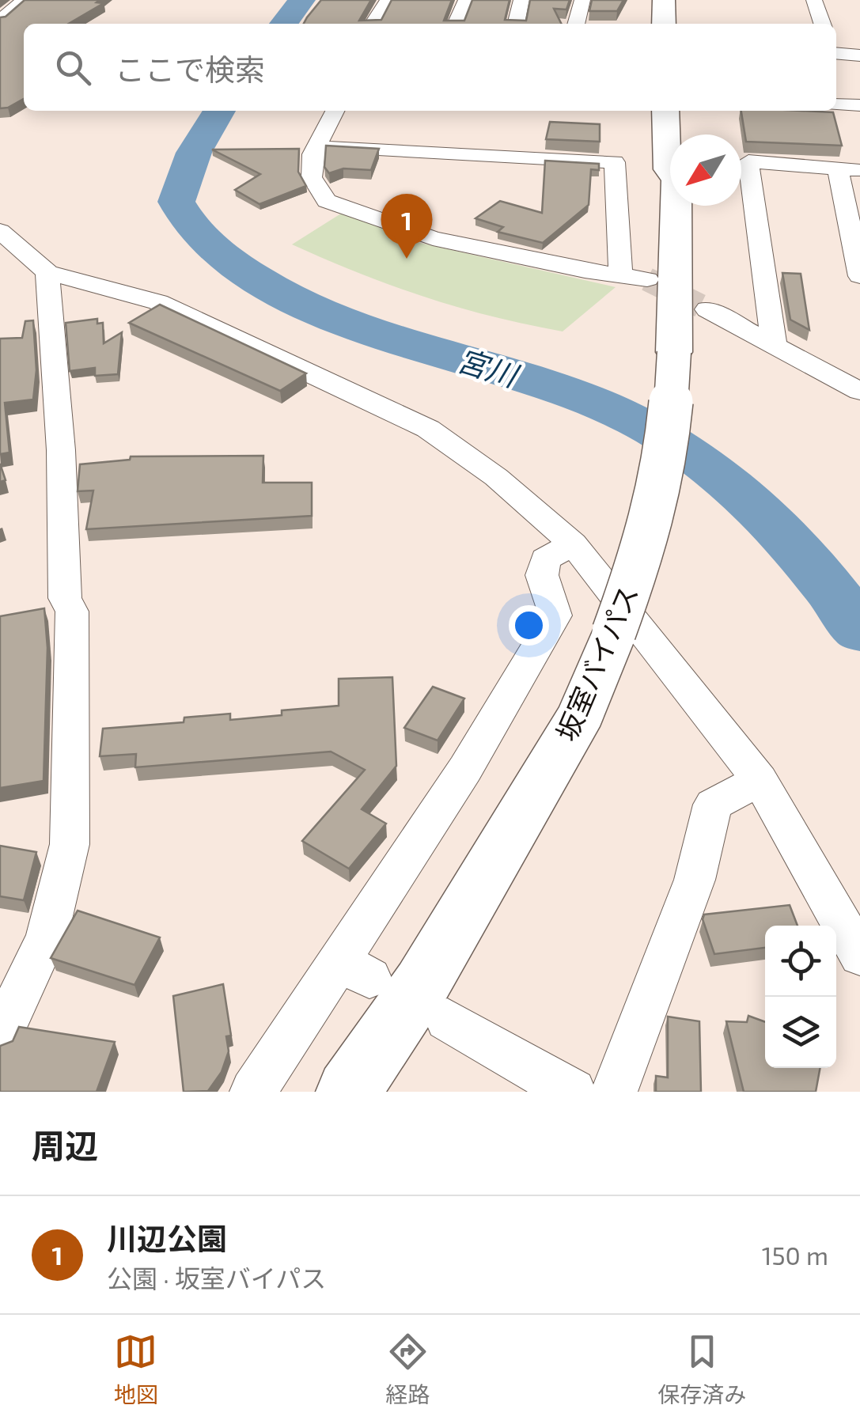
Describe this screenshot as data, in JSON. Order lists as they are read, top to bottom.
{
  "streets": {
    "highway": ["坂室バイパス"]
  },
  "water": ["宮川"],
  "north": "bottom left",
  "page": {
    "search": "ここで検索",
    "pins": "1",
    "heading": "周辺",
    "list": [
      {
        "mark": "1",
        "name": "川辺公園",
        "note": "公園 · 坂室バイパス",
        "value": "150 m"
      }
    ],
    "nav": ["地図", "経路", "保存済み"]
  }
}
